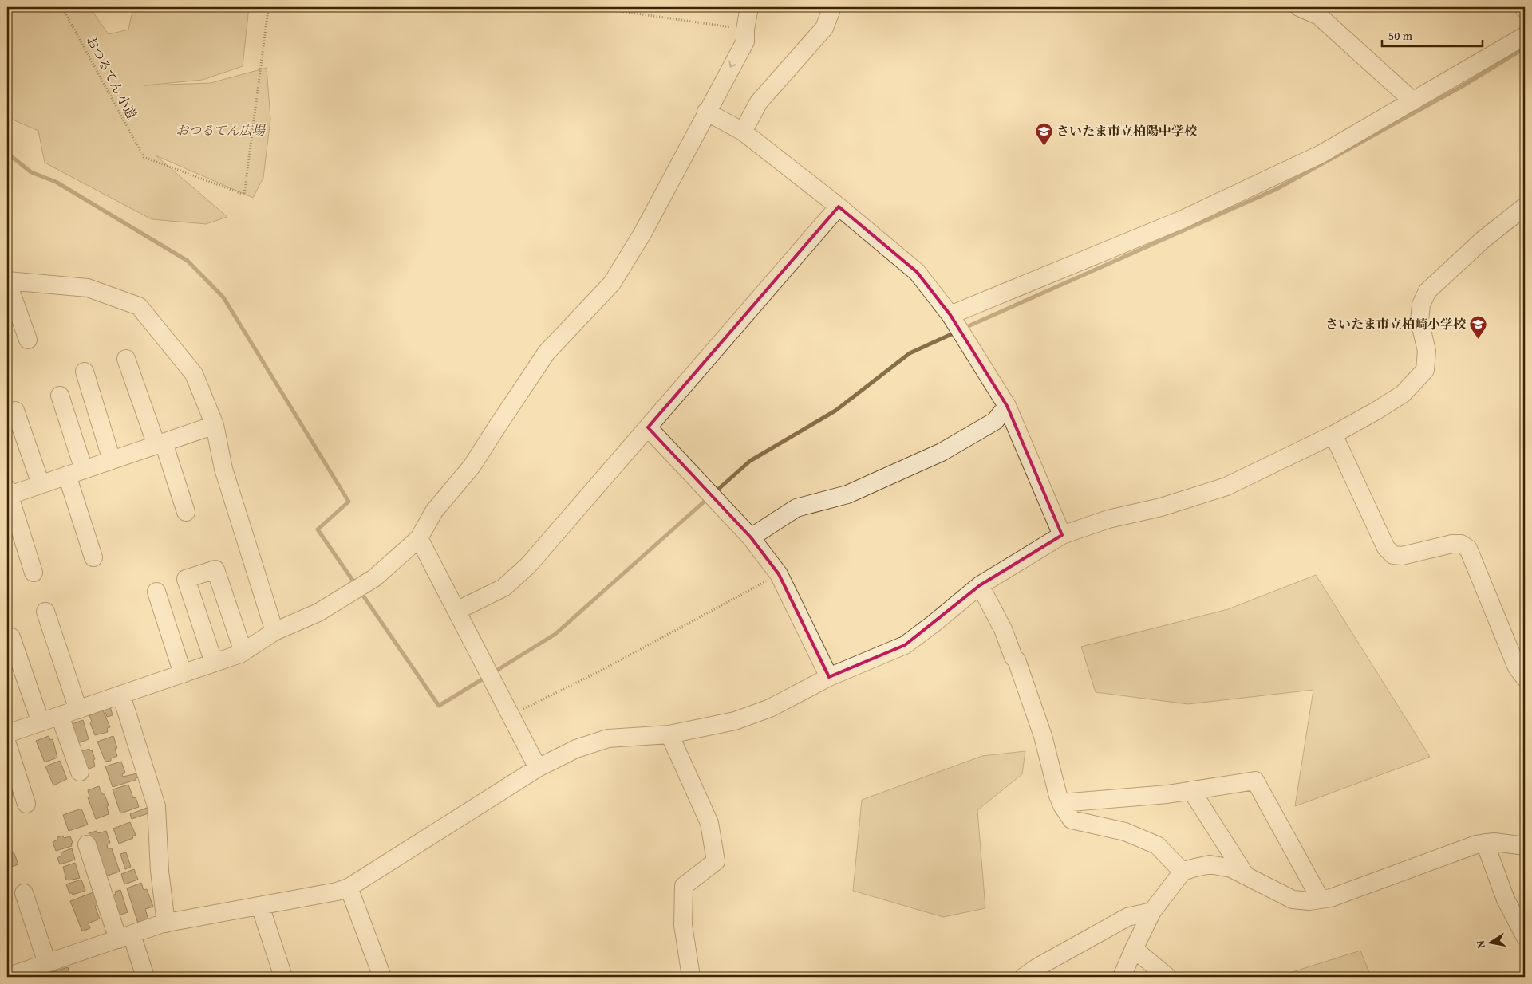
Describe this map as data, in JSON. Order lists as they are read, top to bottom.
{
  "streets": {
    "path": ["おつるてん 小道"]
  },
  "parks": ["おつるてん広場"],
  "places": {
    "school or university": ["さいたま市立柏陽中学校", "さいたま市立柏崎小学校"]
  },
  "scale_bar": "50 m",
  "north": "left"
}
